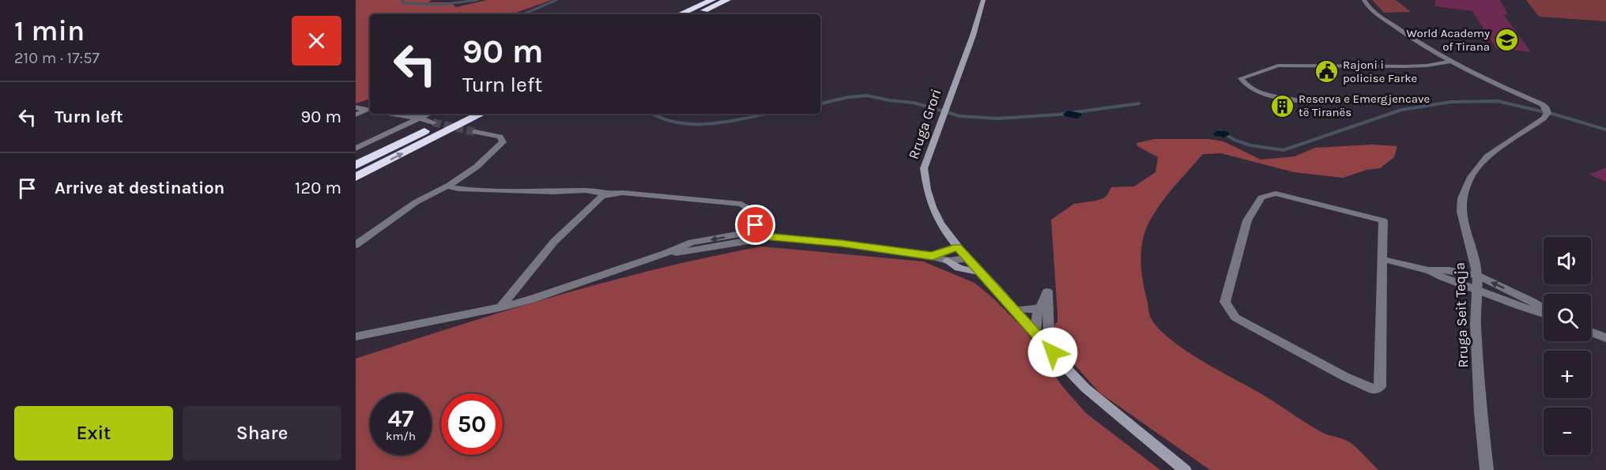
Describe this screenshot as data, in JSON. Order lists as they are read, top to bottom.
{
  "streets": {
    "main road": ["Rruga Grori"],
    "street": ["Rruga Seit Teqja"]
  },
  "places": {
    "school or university": ["World Academy of Tirana"],
    "public building": ["Rajoni i policise Farke"],
    "building": ["Reserva e Emergjencave të Tiranës"]
  },
  "page": {
    "heading": ["1 min", "210 m · 17:57"],
    "turn": ["90 m", "Turn left"],
    "list": [
      {
        "name": "Turn left",
        "value": "90 m"
      },
      {
        "name": "Arrive at destination",
        "value": "120 m"
      }
    ],
    "map_buttons": ["+", "−"],
    "speed": "47 km/h",
    "limit": "50",
    "buttons": ["Exit", "Share"]
  }
}
